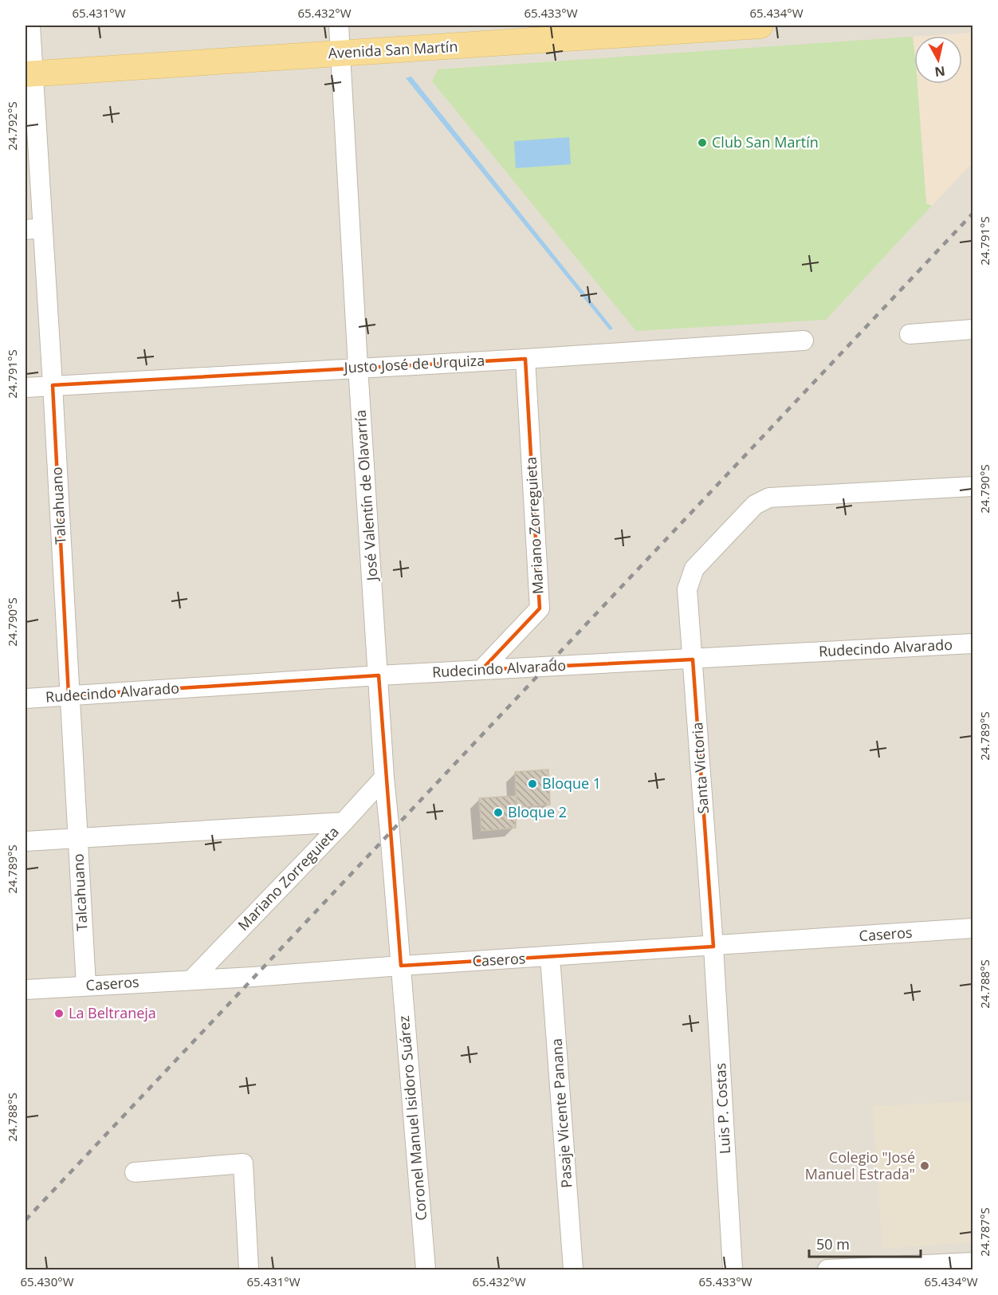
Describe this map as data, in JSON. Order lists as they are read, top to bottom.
{
  "streets": {
    "main road": ["Avenida San Martín"],
    "street": [
      "Justo José de Urquiza",
      "José Valentín de Olavarría",
      "Talcahuano",
      "Mariano Zorreguieta",
      "Rudecindo Alvarado",
      "Santa Victoria",
      "Caseros",
      "Luis P. Costas",
      "Pasaje Vicente Panana",
      "Coronel Manuel Isidoro Suárez"
    ]
  },
  "crossings": [
    ["Avenida San Martín", "José Valentín de Olavarría"],
    ["Avenida San Martín", "Talcahuano"],
    ["Justo José de Urquiza", "José Valentín de Olavarría"],
    ["Justo José de Urquiza", "Talcahuano"],
    ["Justo José de Urquiza", "Mariano Zorreguieta"],
    ["José Valentín de Olavarría", "Mariano Zorreguieta"],
    ["José Valentín de Olavarría", "Rudecindo Alvarado"],
    ["José Valentín de Olavarría", "Caseros"],
    ["José Valentín de Olavarría", "Coronel Manuel Isidoro Suárez"],
    ["Talcahuano", "Rudecindo Alvarado"],
    ["Talcahuano", "Caseros"],
    ["Mariano Zorreguieta", "Rudecindo Alvarado"],
    ["Mariano Zorreguieta", "Caseros"],
    ["Rudecindo Alvarado", "Santa Victoria"],
    ["Santa Victoria", "Caseros"],
    ["Santa Victoria", "Luis P. Costas"],
    ["Caseros", "Luis P. Costas"],
    ["Caseros", "Pasaje Vicente Panana"],
    ["Caseros", "Coronel Manuel Isidoro Suárez"]
  ],
  "places": [
    "Club San Martín",
    "Bloque 1",
    "Bloque 2",
    "La Beltraneja",
    "Colegio \"José Manuel Estrada\""
  ],
  "scale_bar": "50 m",
  "north": "bottom",
  "coordinates": [
    "65.431°W",
    "65.432°W",
    "65.433°W",
    "65.434°W",
    "24.792°S",
    "24.791°S",
    "24.790°S",
    "24.789°S",
    "24.788°S",
    "24.787°S",
    "65.430°W"
  ]
}
